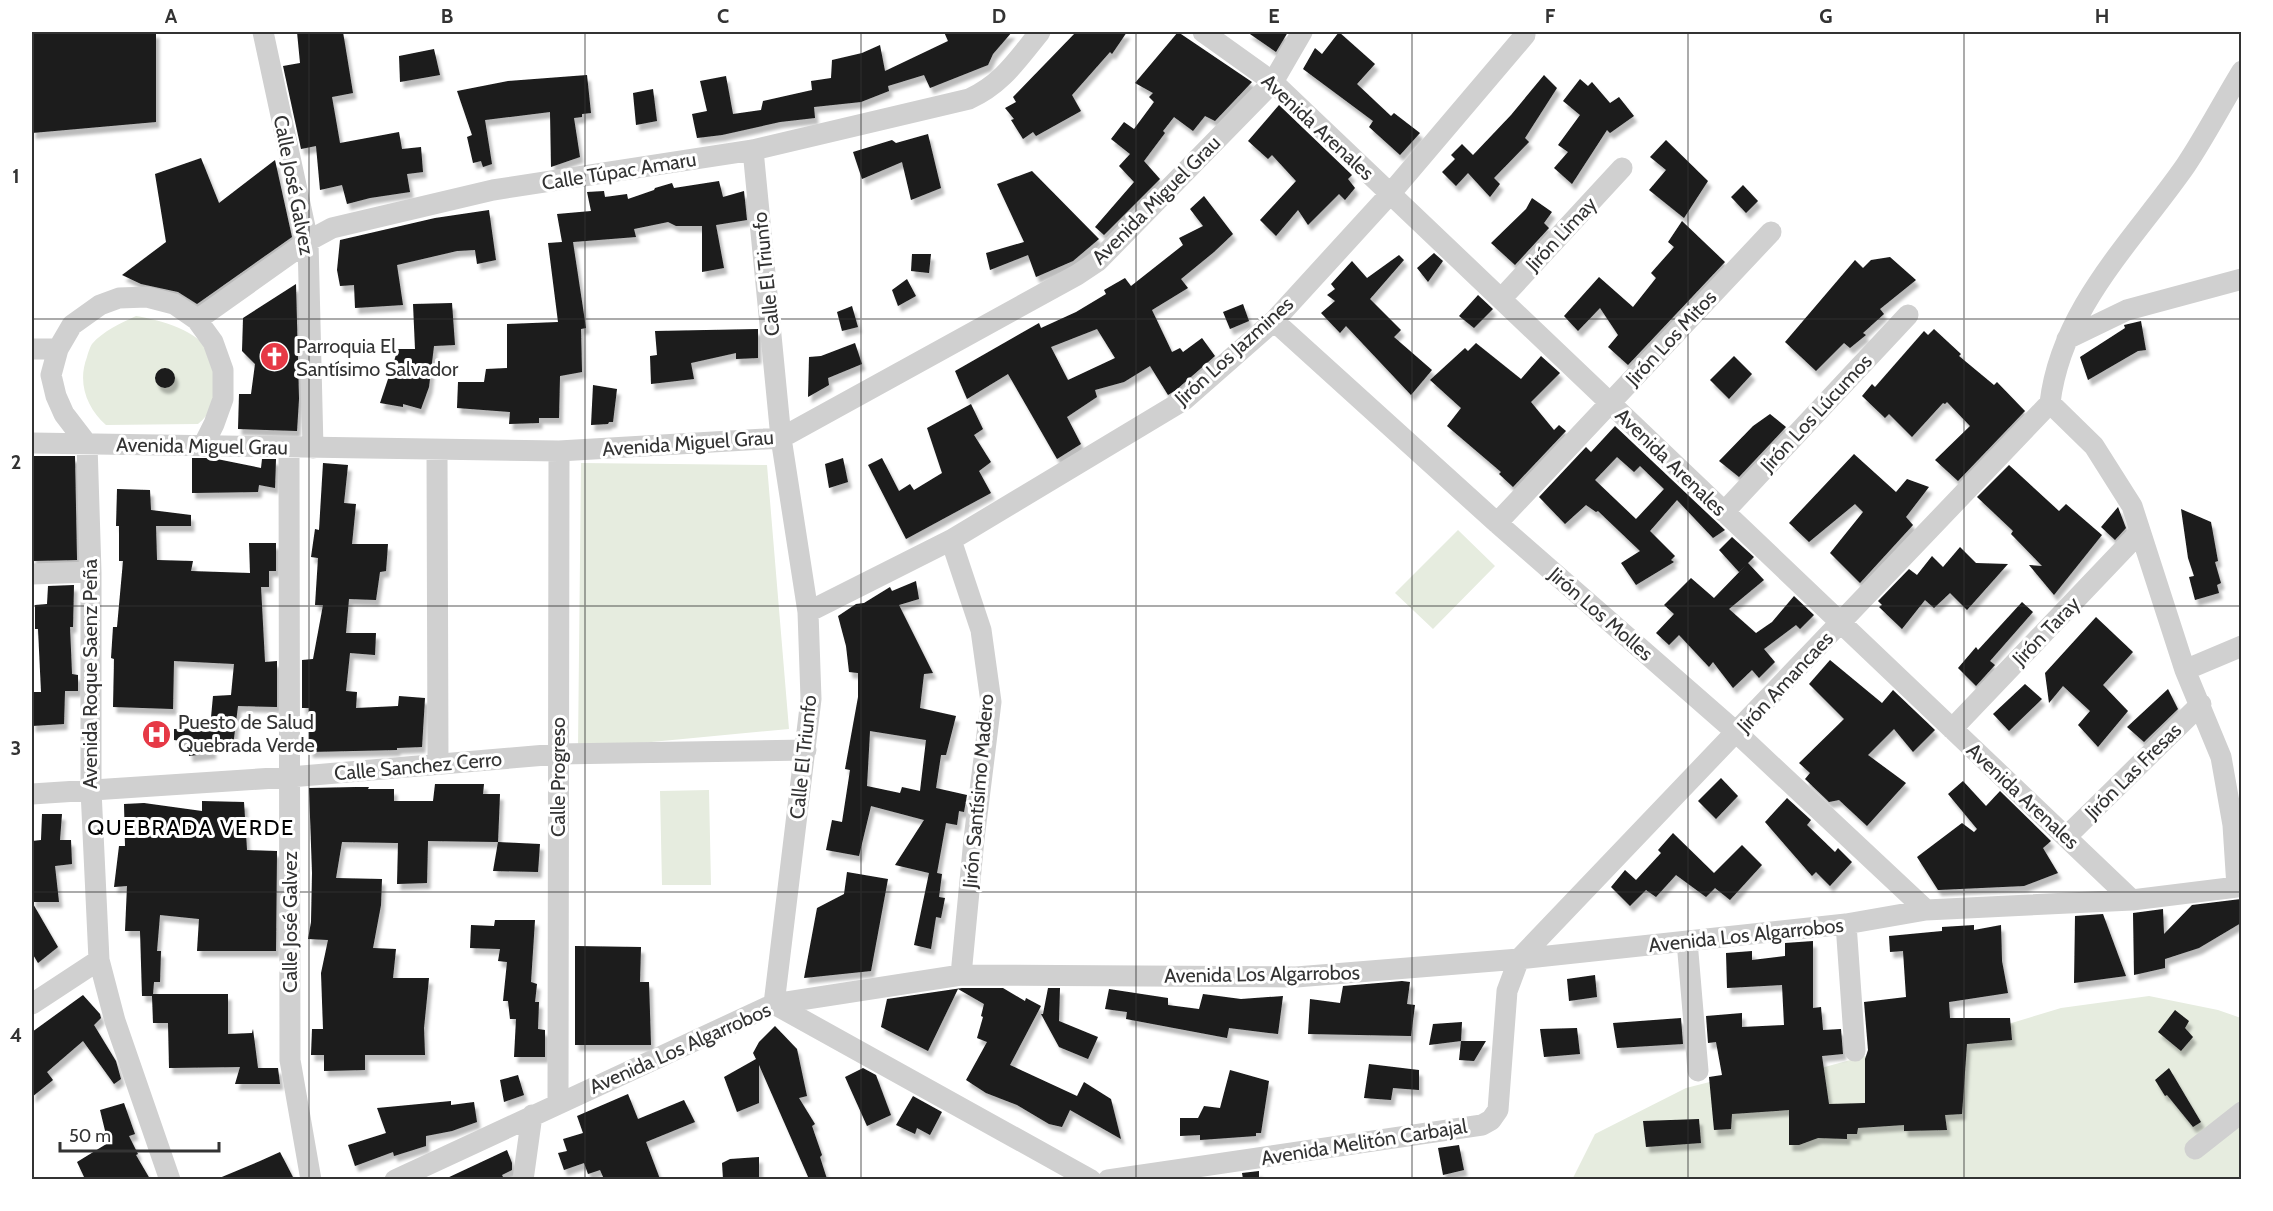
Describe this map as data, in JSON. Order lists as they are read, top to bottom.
{
  "streets": {
    "street": [
      "Avenida Arenales",
      "Calle Túpac Amaru",
      "Calle José Galvez",
      "Avenida Miguel Grau",
      "Jirón Limay",
      "Calle El Triunfo",
      "Jirón Los Mitos",
      "Jirón Los Jazmines",
      "Jirón Los Lúcumos",
      "Jirón Los Molles",
      "Jirón Taray",
      "Avenida Roque Saenz Peña",
      "Jirón Amancaes",
      "Calle Sanchez Cerro",
      "Jirón Las Fresas",
      "Calle Progreso",
      "Jirón Santísimo Madero",
      "Avenida Los Algarrobos",
      "Avenida Melitón Carbajal"
    ]
  },
  "crossings": [
    ["Avenida Arenales", "Avenida Miguel Grau"],
    ["Avenida Arenales", "Jirón Limay"],
    ["Avenida Arenales", "Jirón Los Mitos"],
    ["Avenida Arenales", "Jirón Los Jazmines"],
    ["Avenida Arenales", "Jirón Los Lúcumos"],
    ["Avenida Arenales", "Jirón Taray"],
    ["Avenida Arenales", "Jirón Amancaes"],
    ["Avenida Arenales", "Jirón Las Fresas"],
    ["Avenida Arenales", "Avenida Los Algarrobos"],
    ["Calle Túpac Amaru", "Calle José Galvez"],
    ["Calle Túpac Amaru", "Avenida Miguel Grau"],
    ["Calle Túpac Amaru", "Calle El Triunfo"],
    ["Calle Túpac Amaru", "Avenida Roque Saenz Peña"],
    ["Calle José Galvez", "Avenida Miguel Grau"],
    ["Calle José Galvez", "Calle Sanchez Cerro"],
    ["Avenida Miguel Grau", "Calle El Triunfo"],
    ["Avenida Miguel Grau", "Avenida Roque Saenz Peña"],
    ["Avenida Miguel Grau", "Calle Progreso"],
    ["Calle El Triunfo", "Jirón Los Jazmines"],
    ["Calle El Triunfo", "Calle Sanchez Cerro"],
    ["Calle El Triunfo", "Avenida Los Algarrobos"],
    ["Jirón Los Mitos", "Jirón Los Molles"],
    ["Jirón Los Jazmines", "Jirón Los Molles"],
    ["Jirón Los Jazmines", "Jirón Santísimo Madero"],
    ["Jirón Los Molles", "Jirón Amancaes"],
    ["Jirón Los Molles", "Avenida Los Algarrobos"],
    ["Avenida Roque Saenz Peña", "Calle Sanchez Cerro"],
    ["Jirón Amancaes", "Avenida Los Algarrobos"],
    ["Jirón Amancaes", "Avenida Melitón Carbajal"],
    ["Calle Sanchez Cerro", "Calle Progreso"],
    ["Calle Progreso", "Avenida Los Algarrobos"],
    ["Jirón Santísimo Madero", "Avenida Los Algarrobos"],
    ["Avenida Los Algarrobos", "Avenida Melitón Carbajal"]
  ],
  "districts": ["QUEBRADA VERDE"],
  "places": {
    "church": ["Parroquia El Santísimo Salvador"],
    "hospital": ["Puesto de Salud Quebrada Verde"]
  },
  "scale_bar": "50 m",
  "grid": {
    "columns": [
      "A",
      "B",
      "C",
      "D",
      "E",
      "F",
      "G",
      "H"
    ],
    "rows": [
      "1",
      "2",
      "3",
      "4"
    ]
  }
}
